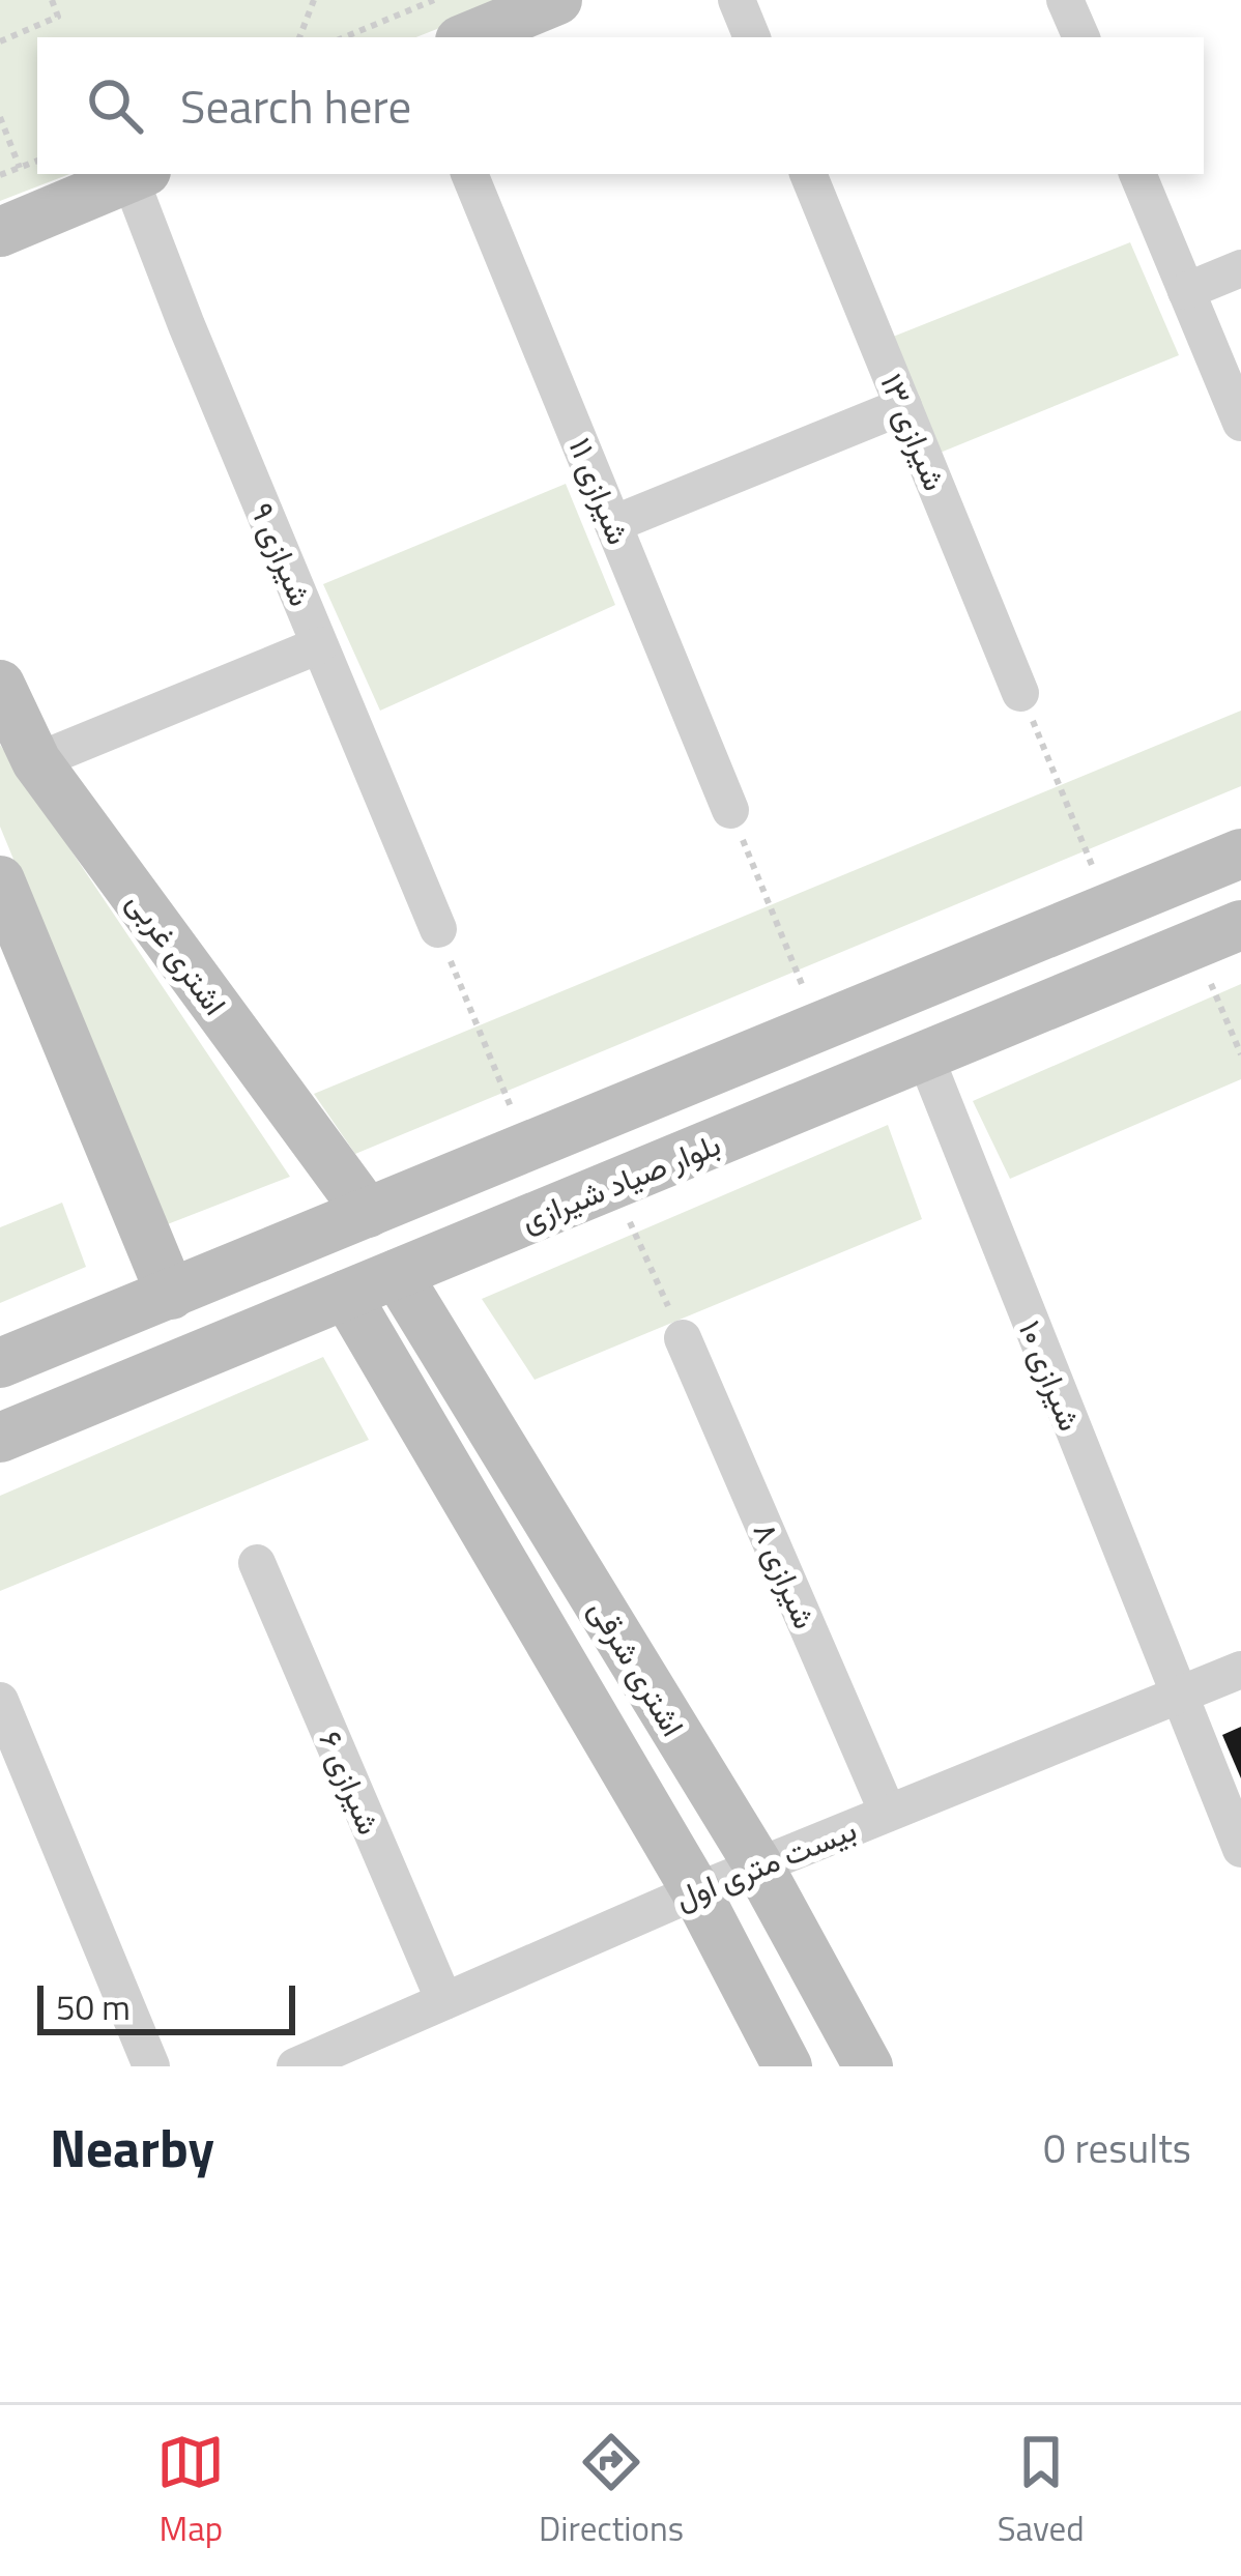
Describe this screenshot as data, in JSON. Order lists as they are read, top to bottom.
{
  "streets": {
    "main road": ["اشتری غربی", "بلوار صیاد شیرازی", "اشتری شرقی"],
    "street": [
      "شیرازی ۱۳",
      "شیرازی ۱۱",
      "شیرازی ۹",
      "شیرازی ۱۰",
      "شیرازی ۸",
      "شیرازی ۶",
      "بیست متری اول"
    ]
  },
  "crossings": [
    ["بلوار صیاد شیرازی", "شیرازی ۱۰"],
    ["بلوار صیاد شیرازی", "اشتری شرقی"],
    ["شیرازی ۱۰", "بیست متری اول"],
    ["شیرازی ۸", "بیست متری اول"],
    ["اشتری شرقی", "بیست متری اول"],
    ["شیرازی ۶", "بیست متری اول"]
  ],
  "scale_bar": "50 m",
  "page": {
    "search": "Search here",
    "scale": "50 m",
    "heading": ["Nearby", "0 results"],
    "nav": ["Map", "Directions", "Saved"]
  }
}
